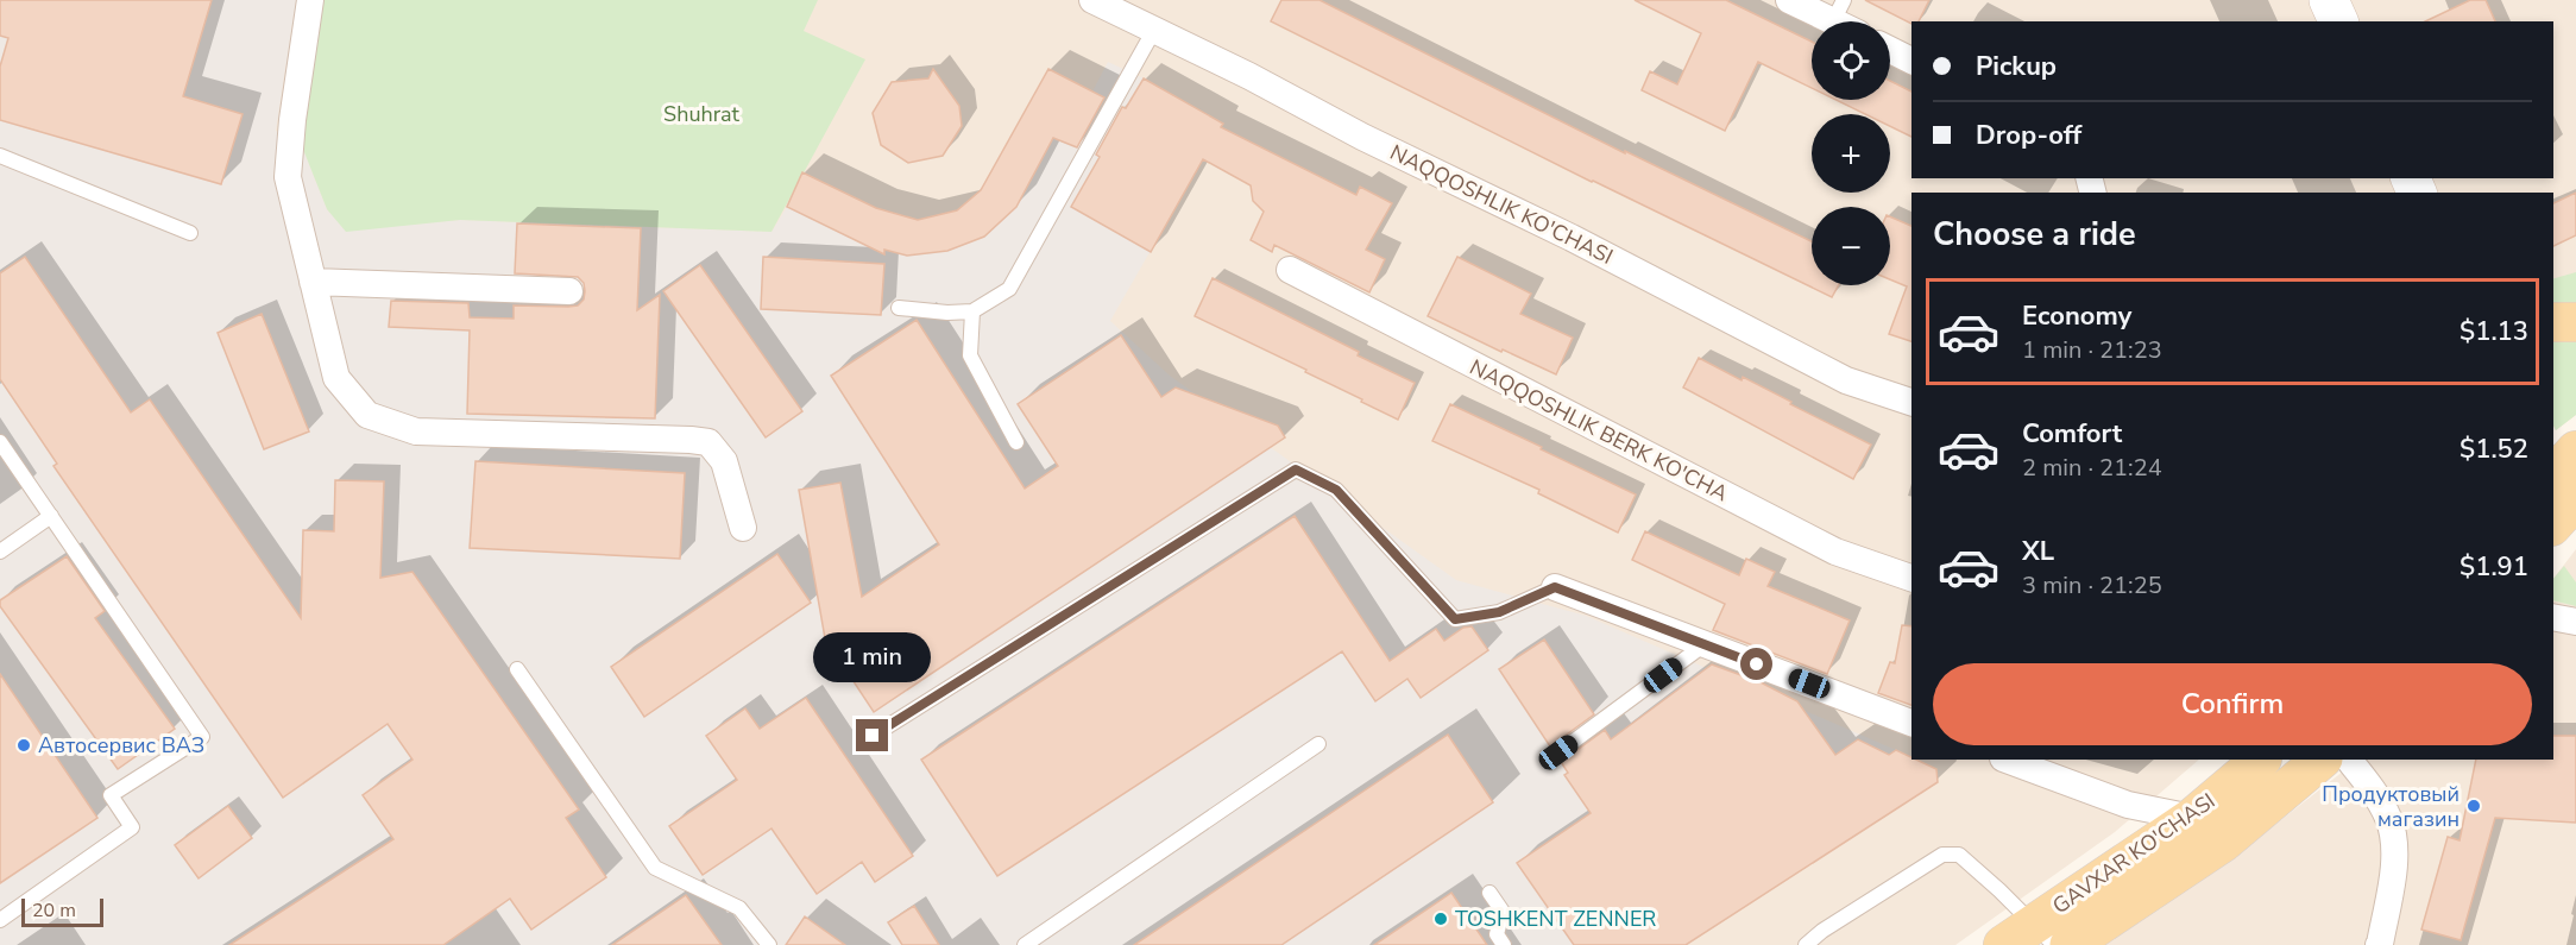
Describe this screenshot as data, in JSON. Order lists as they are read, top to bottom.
{
  "streets": {
    "main road": ["GAVXAR KO'CHASI"],
    "street": ["NAQQOSHLIK KO'CHASI", "NAQQOSHLIK BERK KO'CHA"]
  },
  "parks": ["Shuhrat"],
  "places": ["Автосервис ВАЗ", "Продуктовый магазин", "TOSHKENT ZENNER"],
  "scale_bar": "20 m",
  "page": {
    "map_buttons": ["+", "−"],
    "banner": ["Pickup", "Drop-off"],
    "heading": "Choose a ride",
    "list": [
      {
        "name": "Economy",
        "note": "1 min · 21:23",
        "value": "$1.13"
      },
      {
        "name": "Comfort",
        "note": "2 min · 21:24",
        "value": "$1.52"
      },
      {
        "name": "XL",
        "note": "3 min · 21:25",
        "value": "$1.91"
      }
    ],
    "bubble": "1 min",
    "buttons": "Confirm",
    "scale": "20 m"
  }
}
